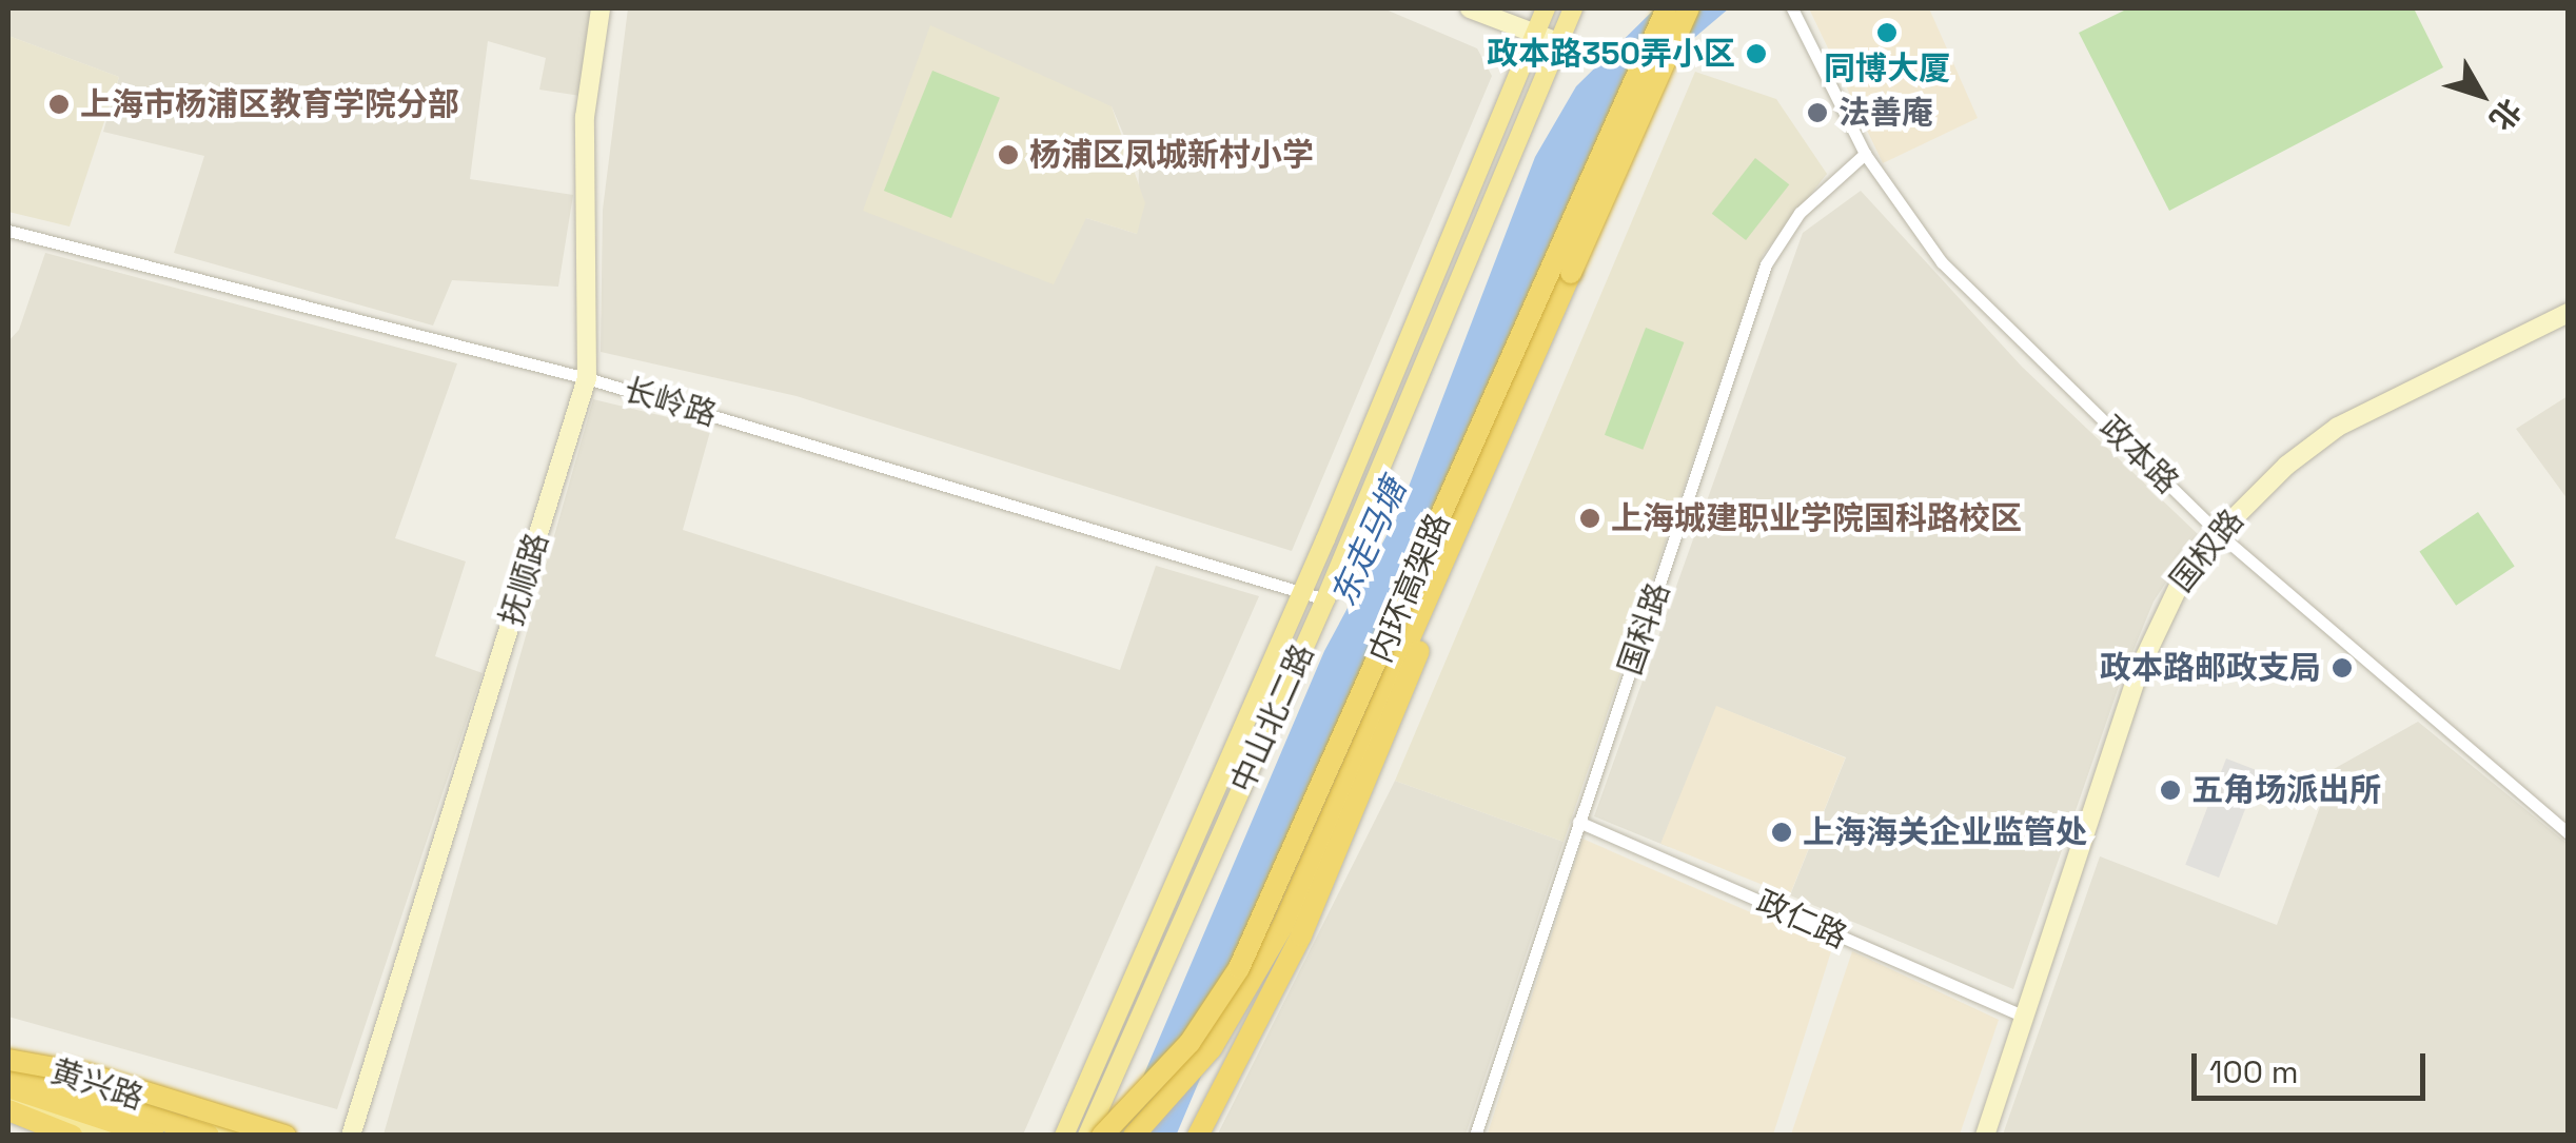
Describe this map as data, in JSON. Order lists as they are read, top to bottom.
{
  "streets": {
    "highway": ["内环高架路"],
    "main road": ["中山北二路", "黄兴路"],
    "street": [
      "长岭路",
      "政本路",
      "国权路",
      "抚顺路",
      "国科路",
      "政仁路"
    ]
  },
  "crossings": [
    ["长岭路", "抚顺路"],
    ["长岭路", "中山北二路"],
    ["政本路", "国权路"],
    ["政本路", "国科路"],
    ["国权路", "政仁路"],
    ["国科路", "政仁路"]
  ],
  "water": ["东走马塘"],
  "places": [
    "同博大厦",
    "政本路350弄小区",
    "上海市杨浦区教育学院分部",
    "法善庵",
    "杨浦区凤城新村小学",
    "上海城建职业学院国科路校区",
    "政本路邮政支局",
    "五角场派出所",
    "上海海关企业监管处"
  ],
  "scale_bar": "100 m",
  "north": "bottom right"
}
